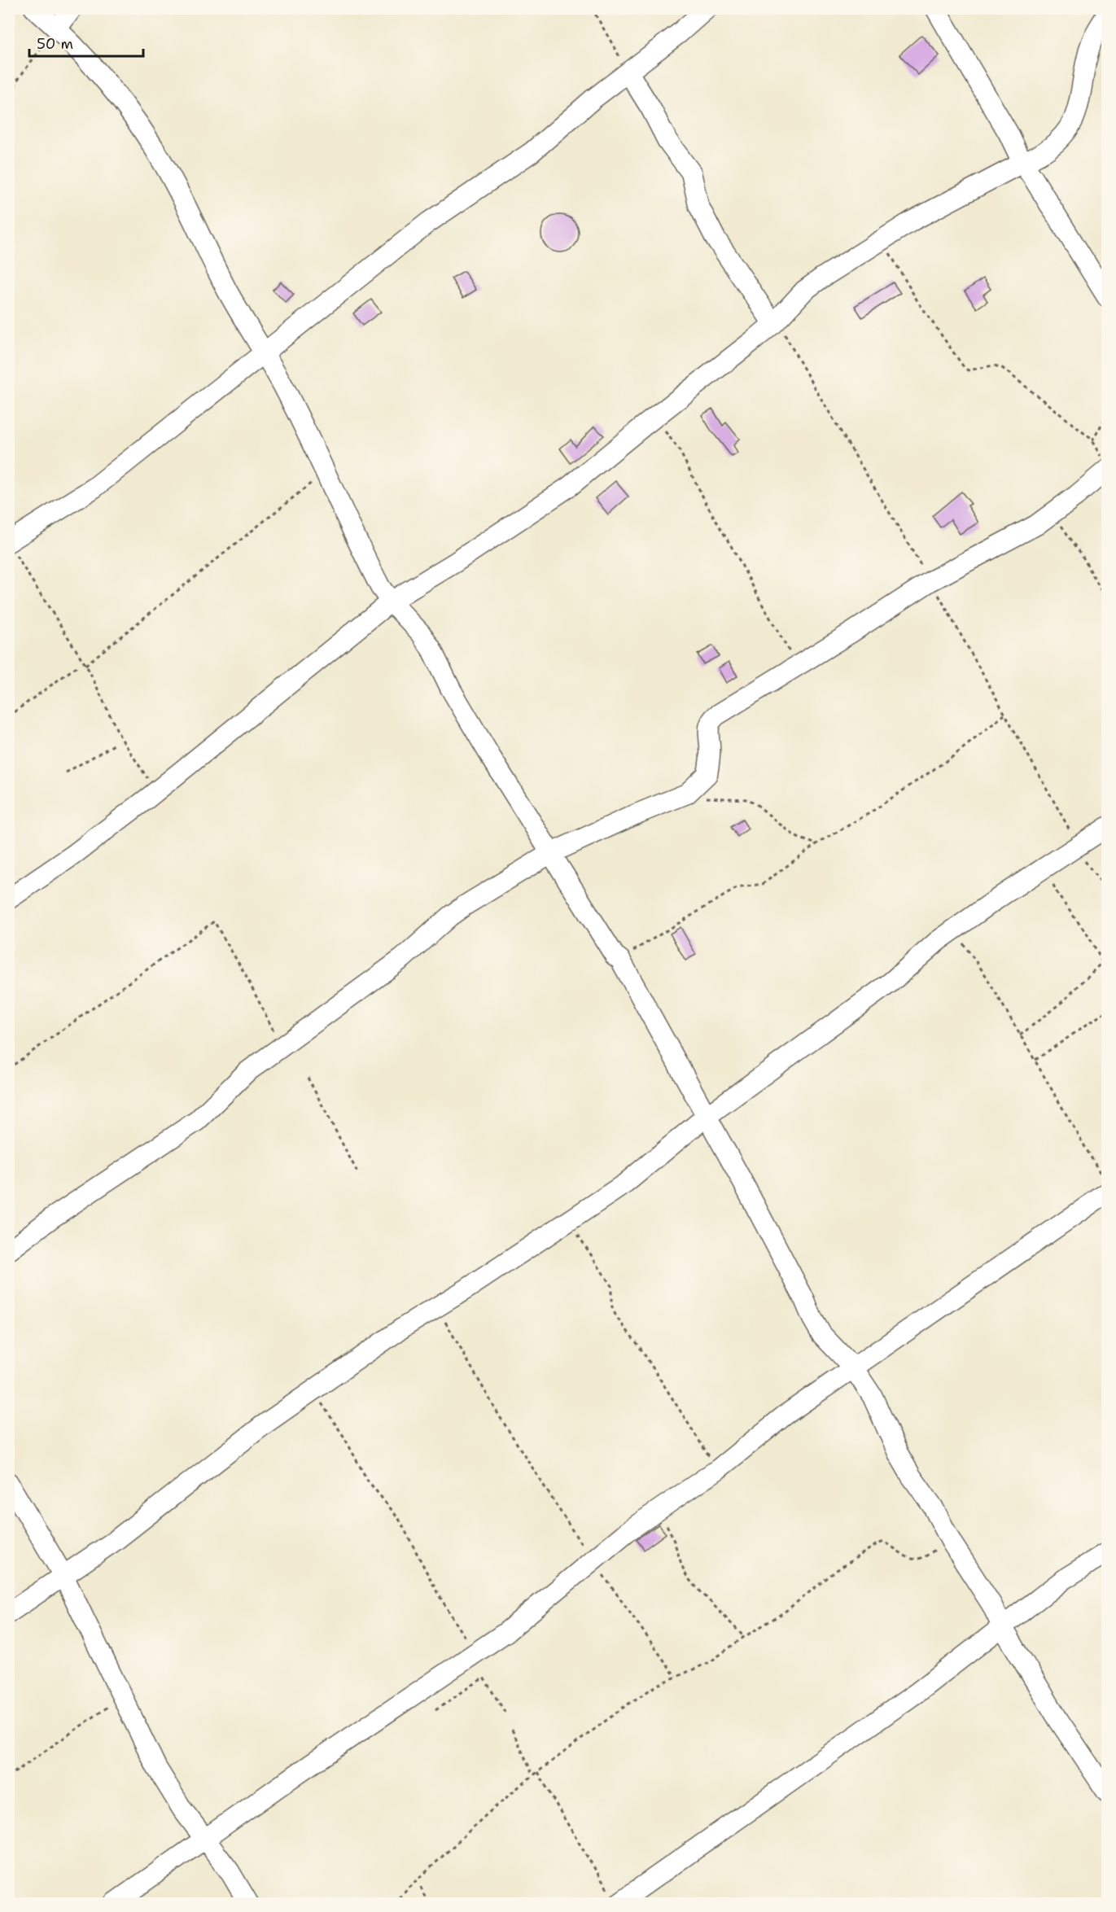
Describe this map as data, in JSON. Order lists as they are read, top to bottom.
{
  "scale_bar": "50 m"
}
